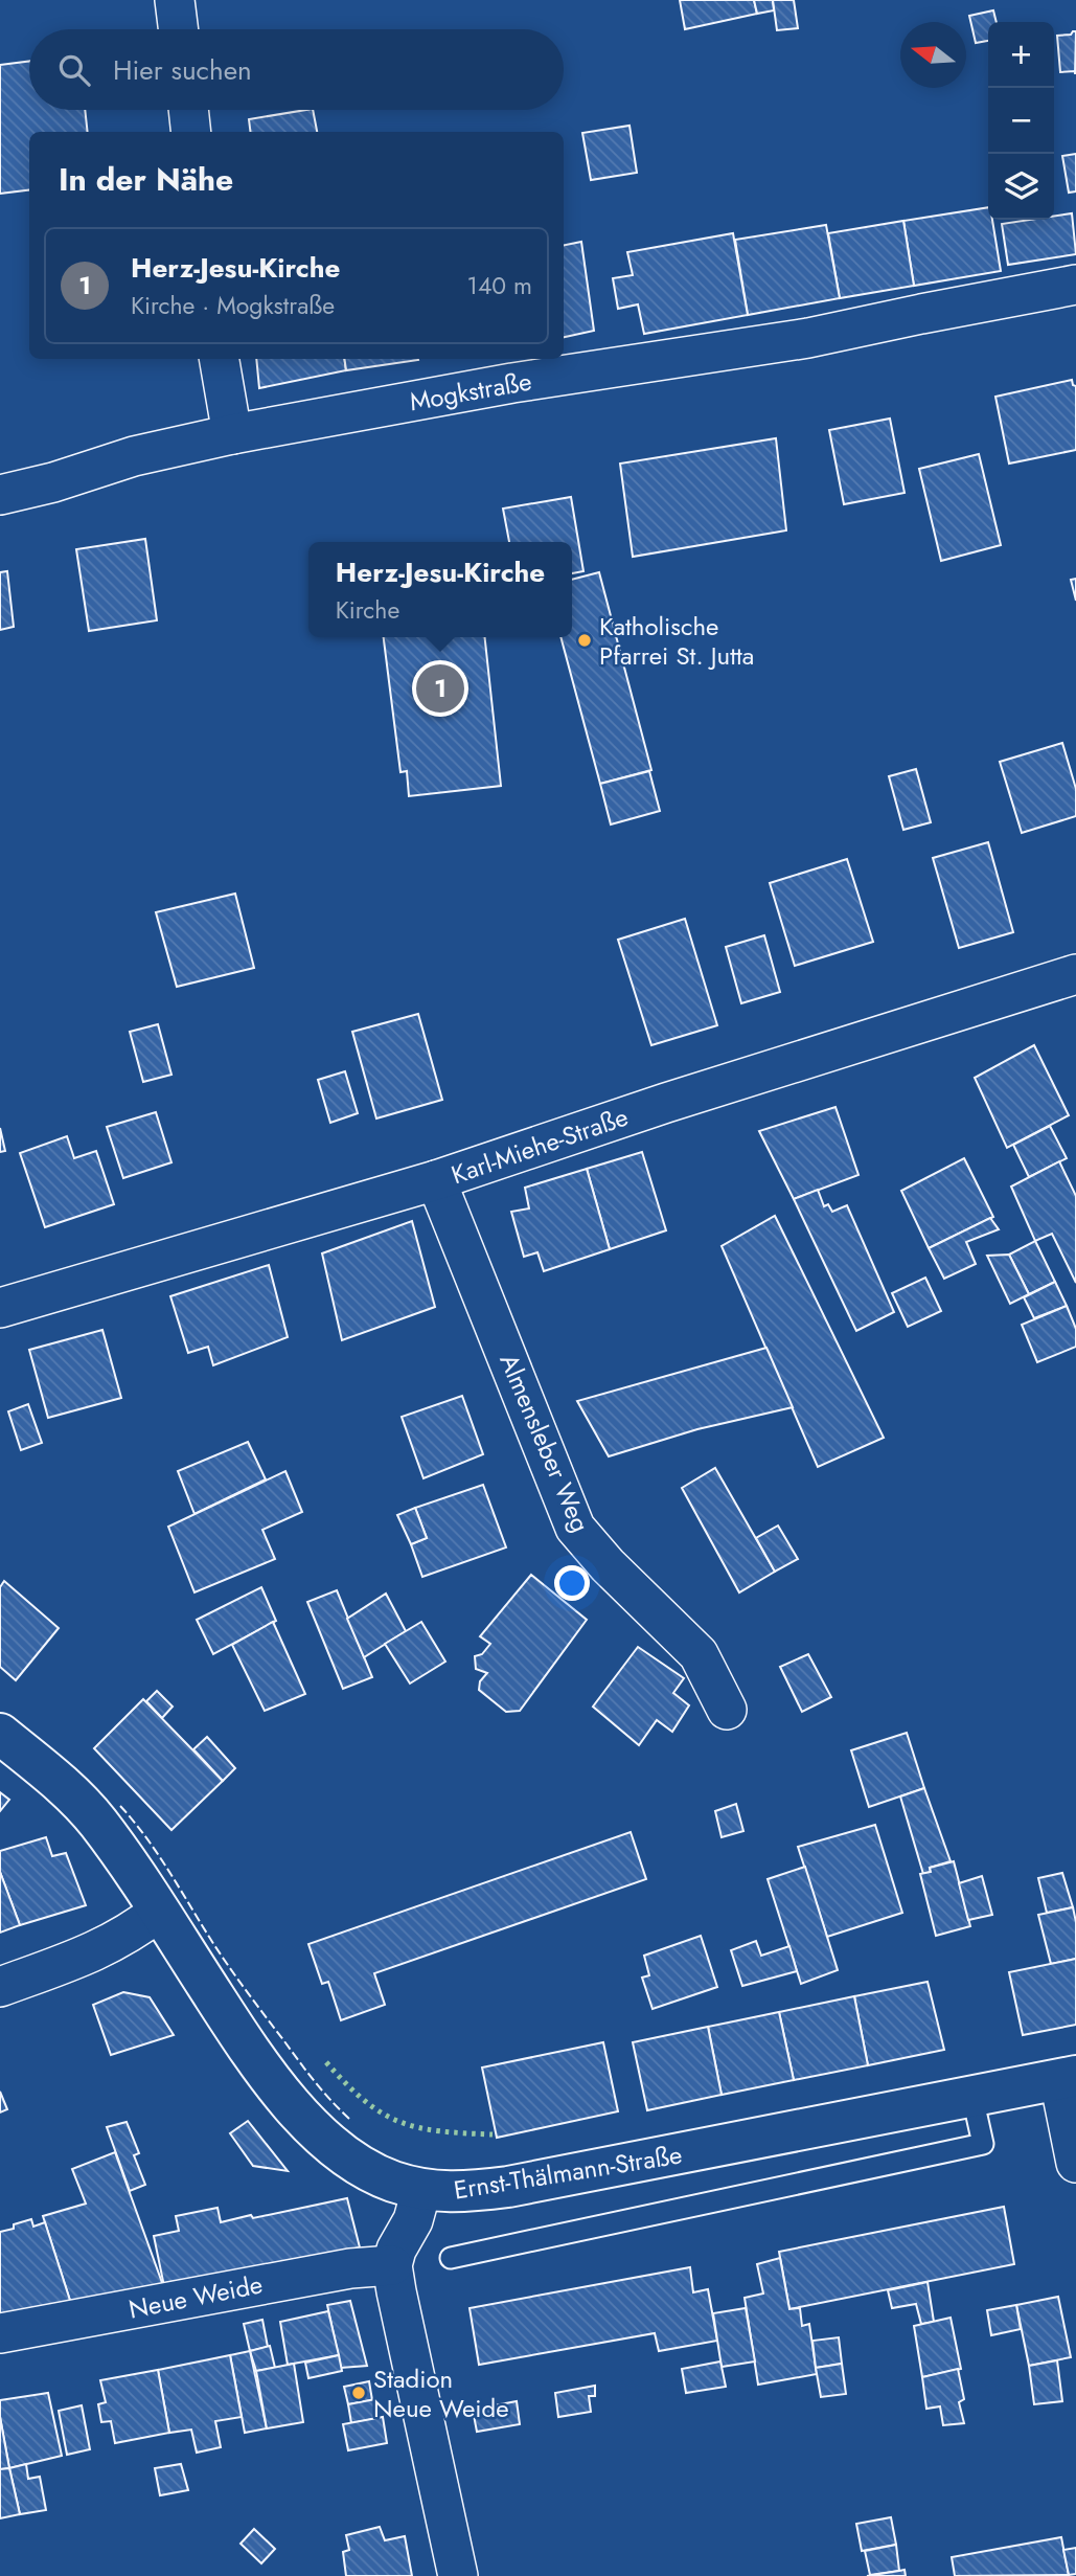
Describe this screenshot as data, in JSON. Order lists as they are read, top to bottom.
{
  "streets": {
    "street": [
      "Mogkstraße",
      "Karl-Miehe-Straße",
      "Almensleber Weg",
      "Ernst-Thälmann-Straße",
      "Neue Weide"
    ]
  },
  "crossings": [
    ["Karl-Miehe-Straße", "Almensleber Weg"]
  ],
  "places": ["Katholische Pfarrei St. Jutta", "Stadion Neue Weide"],
  "north": "left",
  "page": {
    "map_buttons": ["+", "−"],
    "search": "Hier suchen",
    "heading": "In der Nähe",
    "list": [
      {
        "mark": "1",
        "name": "Herz-Jesu-Kirche",
        "note": "Kirche · Mogkstraße",
        "value": "140 m"
      }
    ],
    "popup": ["Herz-Jesu-Kirche", "Kirche"],
    "pins": "1"
  }
}
